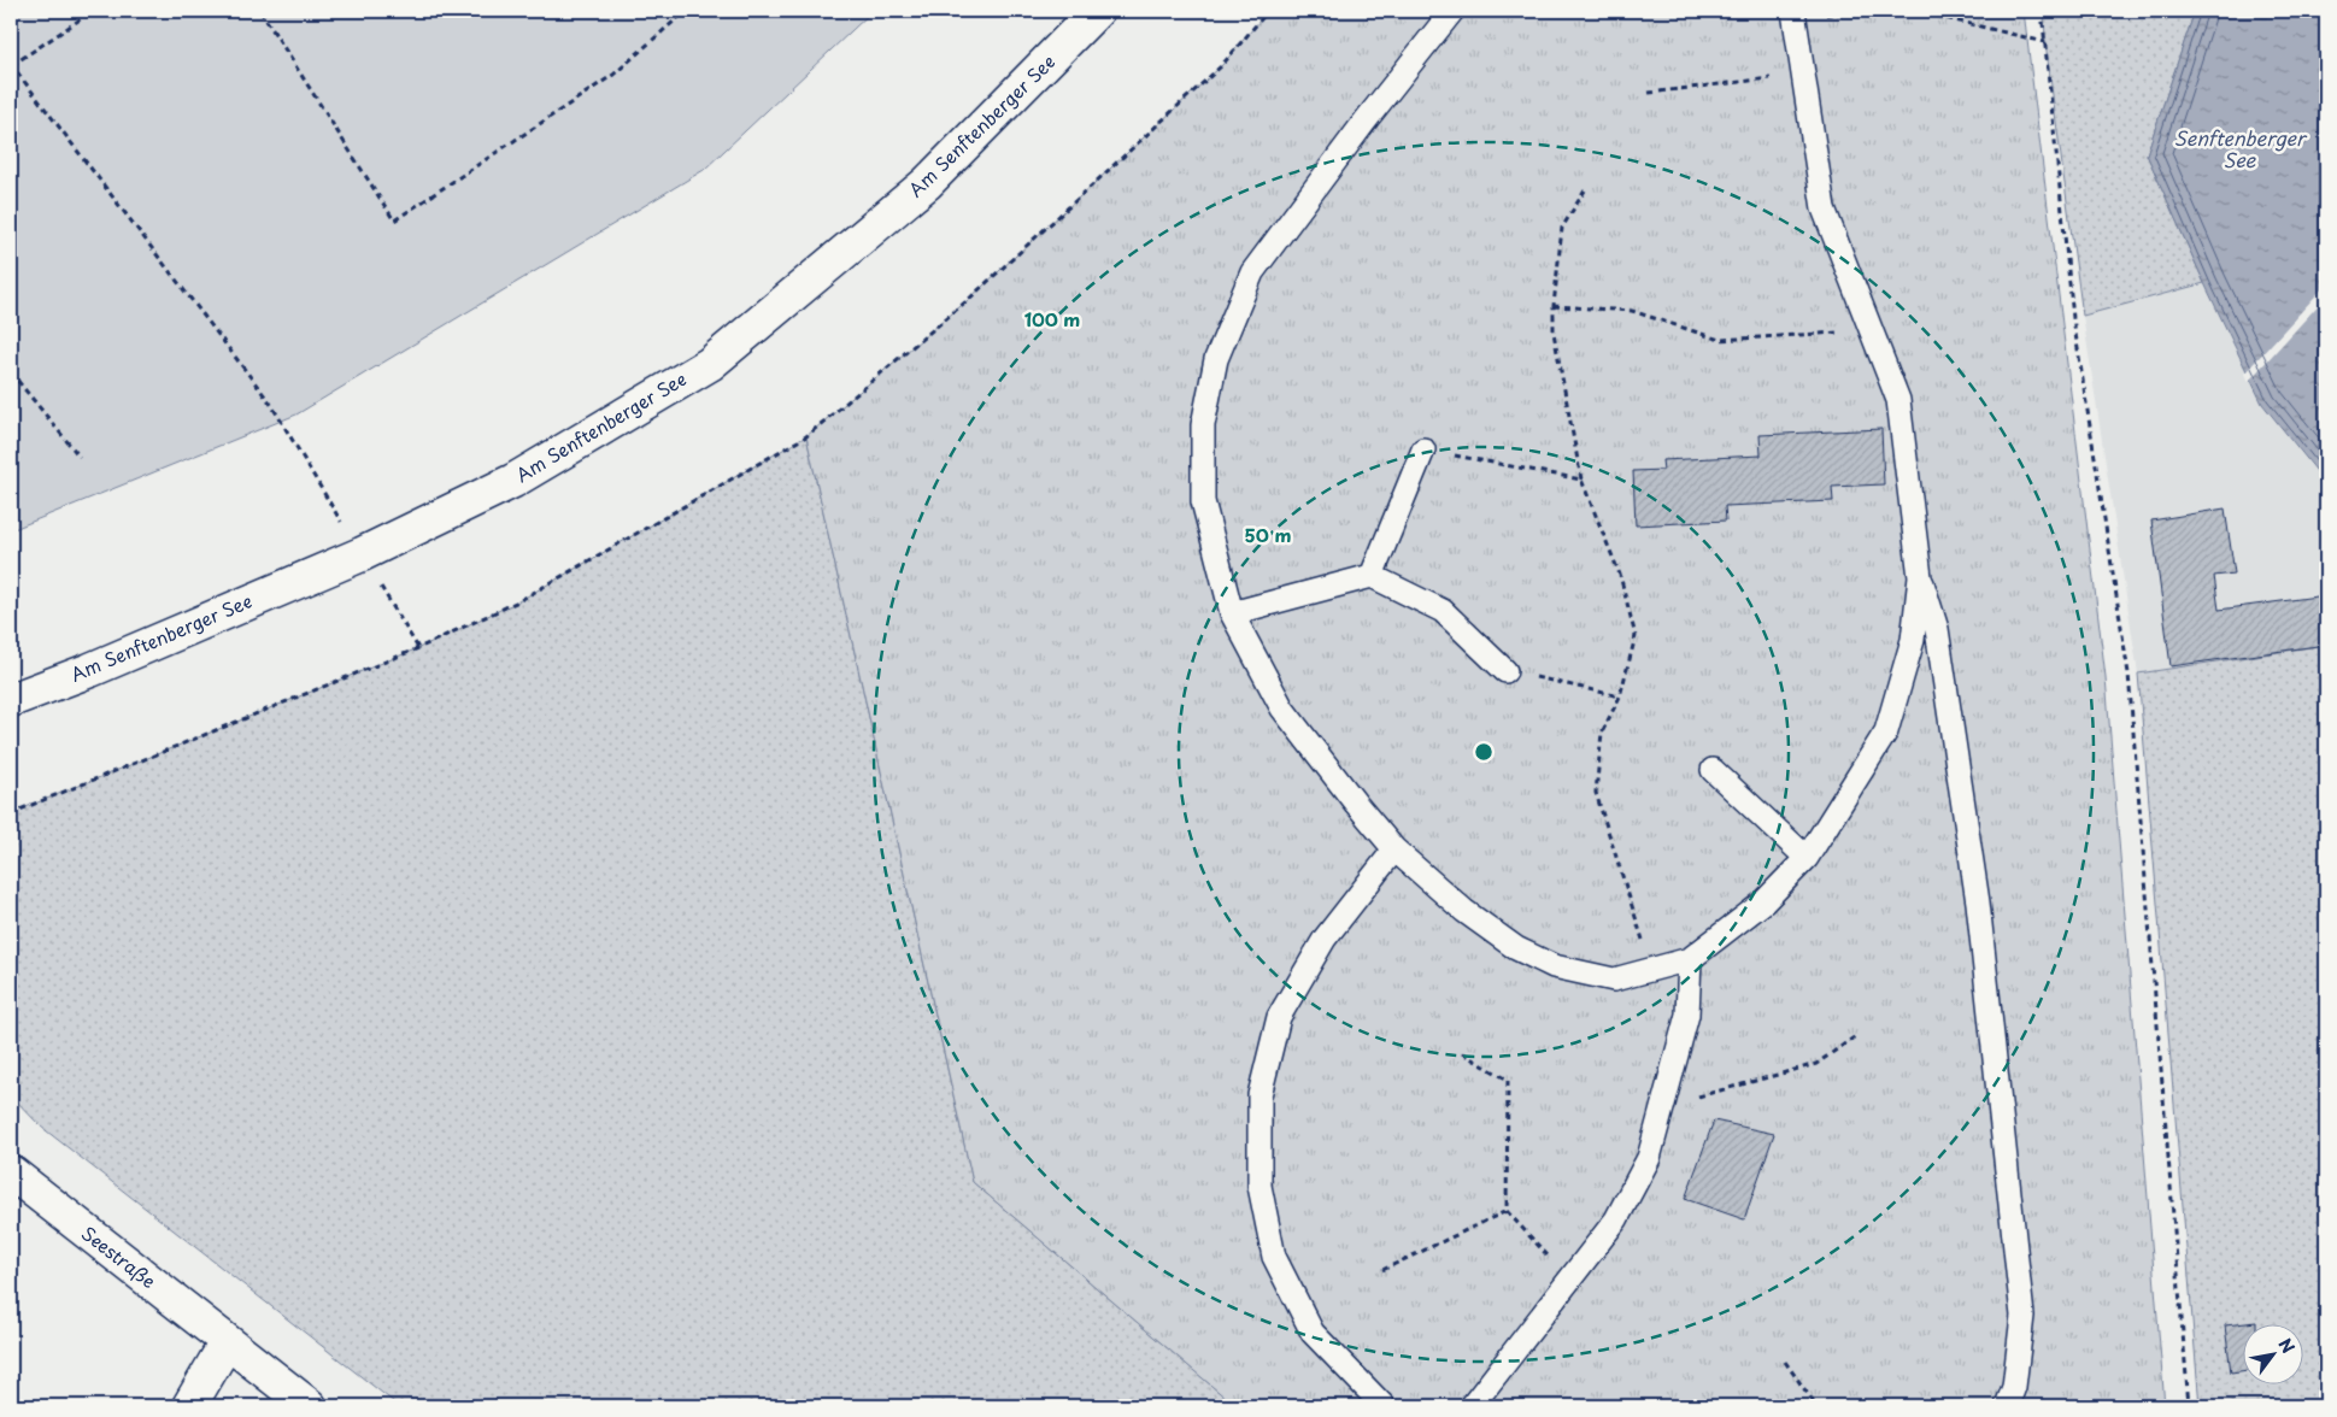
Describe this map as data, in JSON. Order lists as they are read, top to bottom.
{
  "streets": {
    "street": ["Am Senftenberger See", "Seestraße"]
  },
  "water": ["Senftenberger See"],
  "north": "top right",
  "rings": ["100 m", "50 m"]
}
